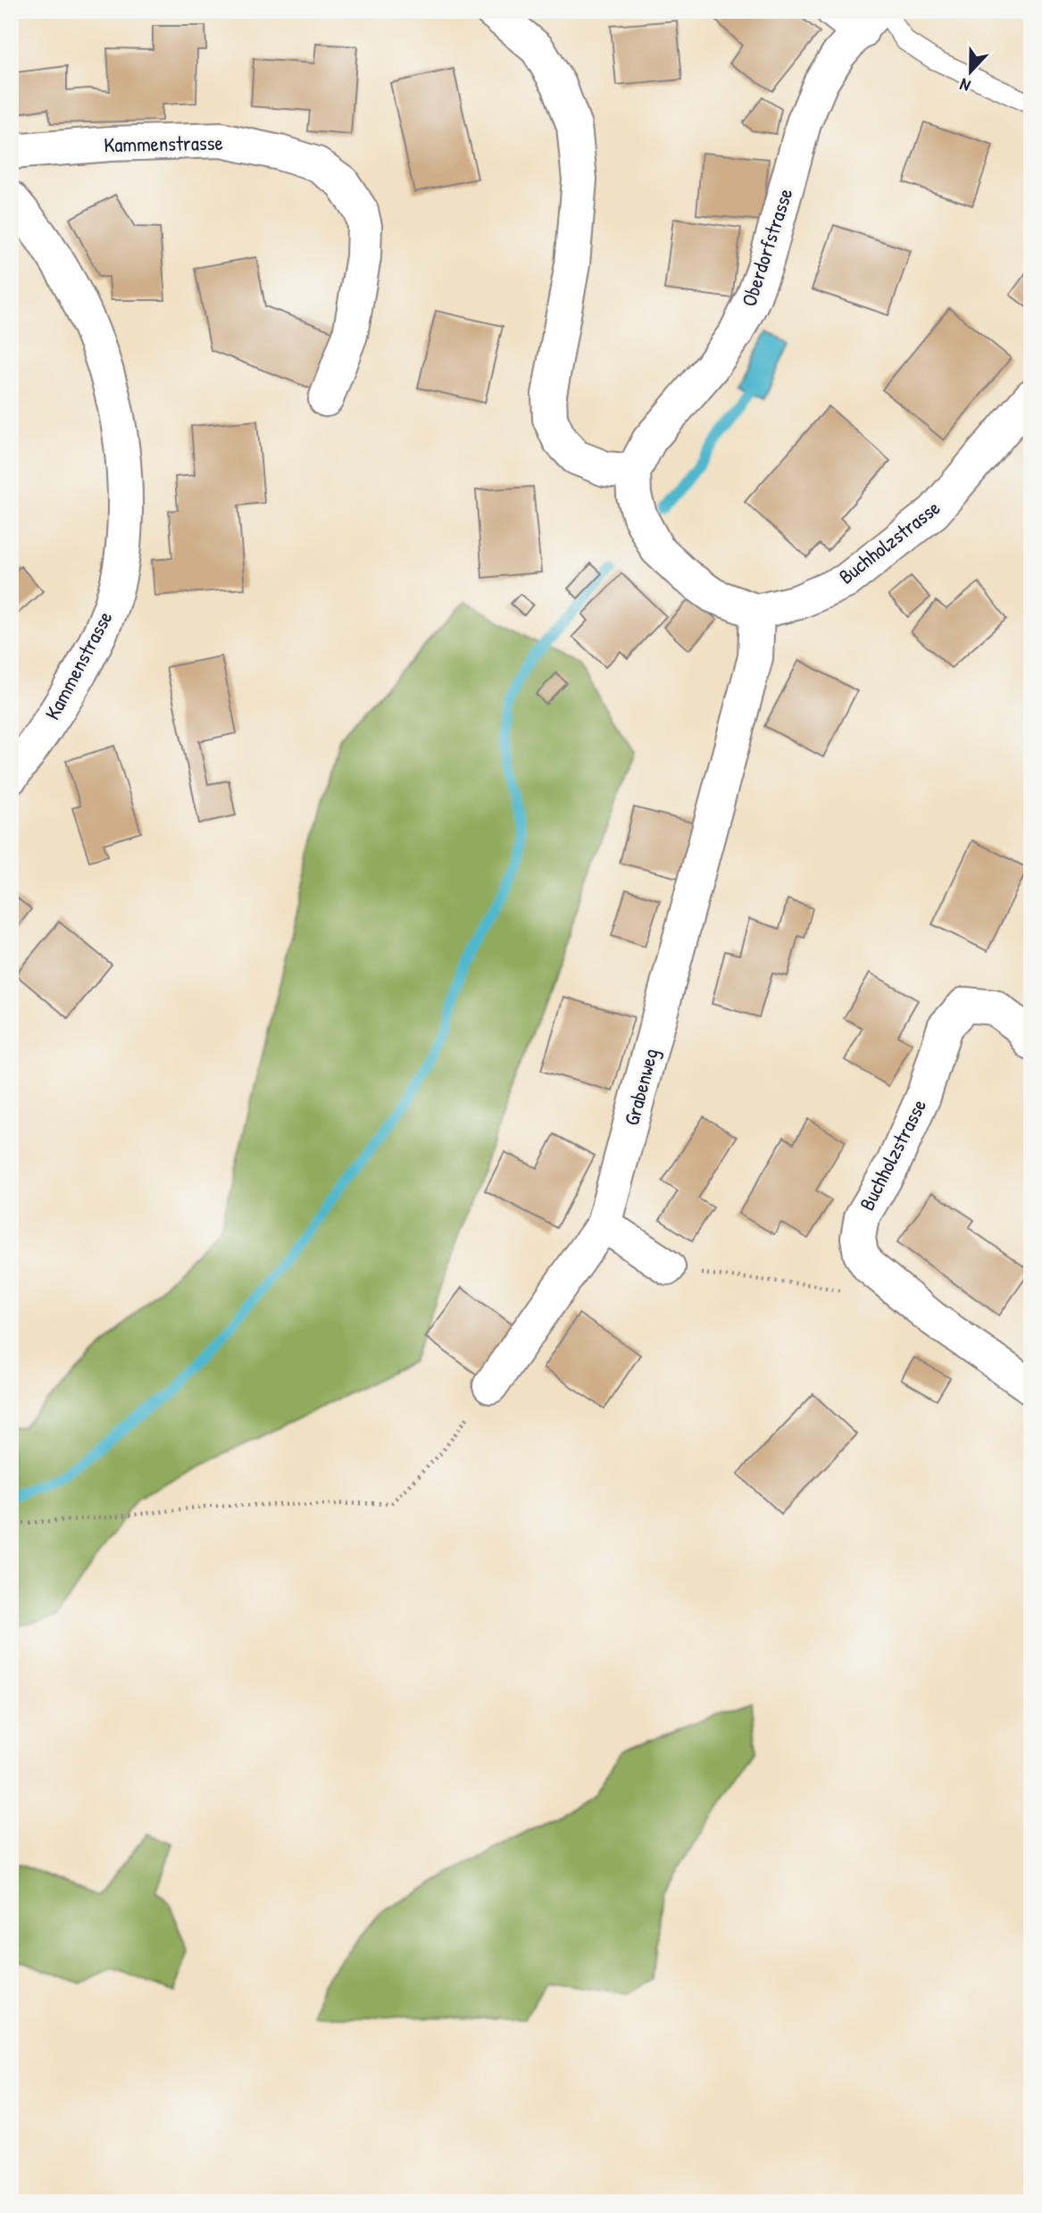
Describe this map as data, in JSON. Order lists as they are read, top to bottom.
{
  "streets": {
    "street": [
      "Kammenstrasse",
      "Oberdorfstrasse",
      "Buchholzstrasse",
      "Grabenweg"
    ]
  },
  "crossings": [
    ["Buchholzstrasse", "Grabenweg"]
  ],
  "north": "bottom"
}
